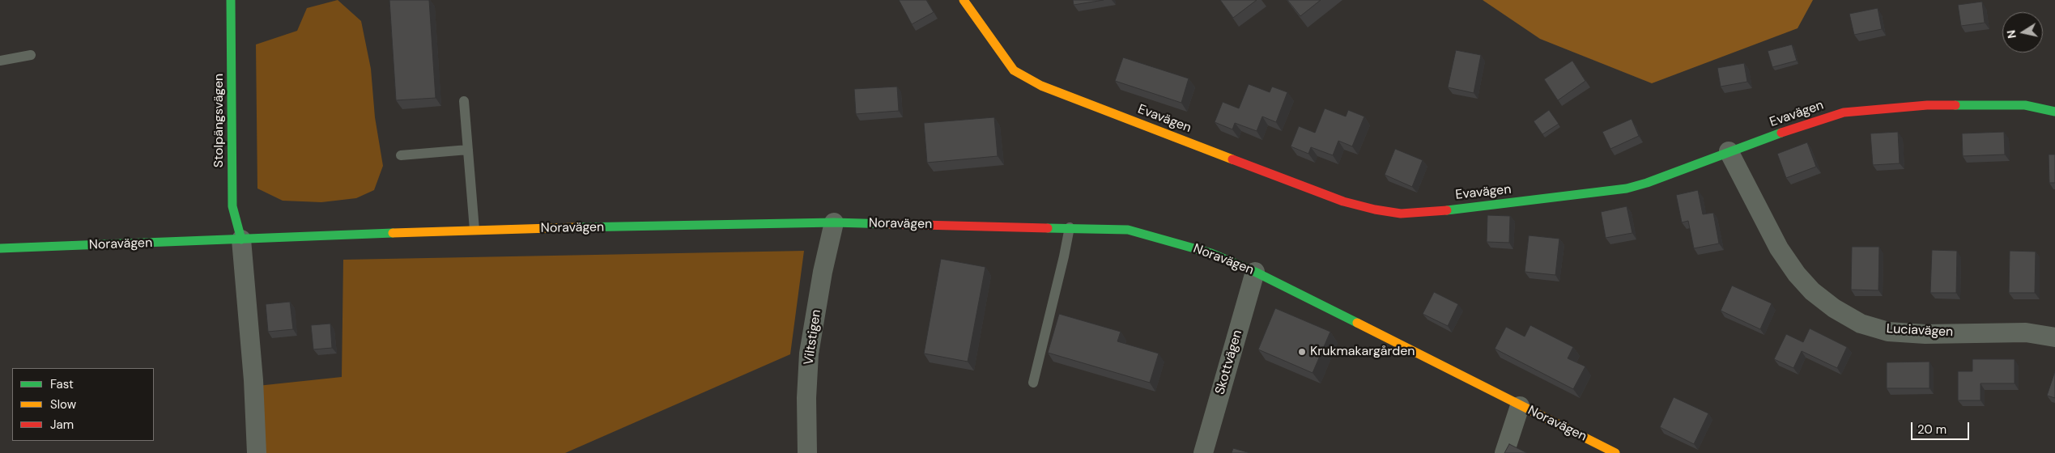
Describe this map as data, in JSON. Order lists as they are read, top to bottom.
{
  "streets": {
    "street": [
      "Evavägen",
      "Stolpängsvägen",
      "Noravägen",
      "Luciavägen",
      "Viltstigen",
      "Skottvägen"
    ]
  },
  "crossings": [
    ["Evavägen", "Luciavägen"],
    ["Stolpängsvägen", "Noravägen"],
    ["Noravägen", "Viltstigen"],
    ["Noravägen", "Skottvägen"]
  ],
  "places": ["Krukmakargården"],
  "legend": ["Fast", "Slow", "Jam"],
  "scale_bar": "20 m",
  "north": "left"
}
